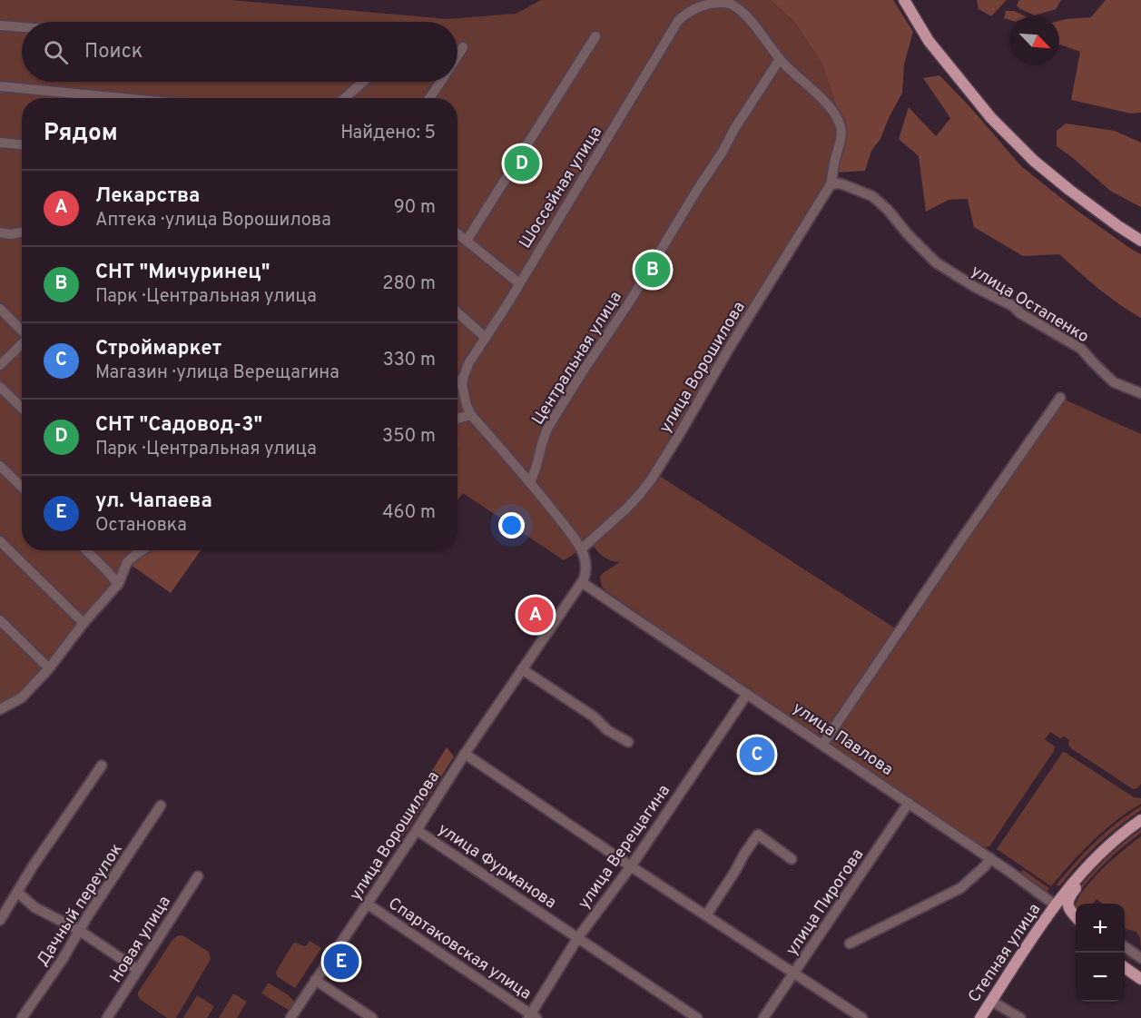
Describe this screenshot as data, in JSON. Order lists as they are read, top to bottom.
{
  "streets": {
    "main road": ["улица Павлова", "Степная улица"],
    "street": [
      "Шоссейная улица",
      "улица Остапенко",
      "Центральная улица",
      "улица Ворошилова",
      "улица Верещагина",
      "улица Фурманова",
      "улица Пирогова",
      "Дачный переулок",
      "Новая улица",
      "Спартаковская улица"
    ]
  },
  "crossings": [
    ["улица Остапенко", "улица Ворошилова"],
    ["улица Ворошилова", "улица Павлова"],
    ["улица Ворошилова", "улица Фурманова"],
    ["улица Ворошилова", "Спартаковская улица"],
    ["улица Павлова", "улица Верещагина"],
    ["улица Павлова", "улица Пирогова"],
    ["улица Павлова", "Степная улица"],
    ["улица Верещагина", "улица Фурманова"],
    ["улица Верещагина", "Спартаковская улица"]
  ],
  "north": "bottom right",
  "page": {
    "search": "Поиск",
    "heading": ["Рядом", "Найдено: 5"],
    "pins": [
      "D",
      "B",
      "A",
      "C",
      "E"
    ],
    "list": [
      {
        "mark": "A",
        "name": "Лекарства",
        "note": "Аптека · улица Ворошилова",
        "value": "90 m"
      },
      {
        "mark": "B",
        "name": "СНТ \"Мичуринец\"",
        "note": "Парк · Центральная улица",
        "value": "280 m"
      },
      {
        "mark": "C",
        "name": "Строймаркет",
        "note": "Магазин · улица Верещагина",
        "value": "330 m"
      },
      {
        "mark": "D",
        "name": "СНТ \"Садовод-3\"",
        "note": "Парк · Центральная улица",
        "value": "350 m"
      },
      {
        "mark": "E",
        "name": "ул. Чапаева",
        "note": "Остановка",
        "value": "460 m"
      }
    ],
    "map_buttons": ["+", "−"]
  }
}
